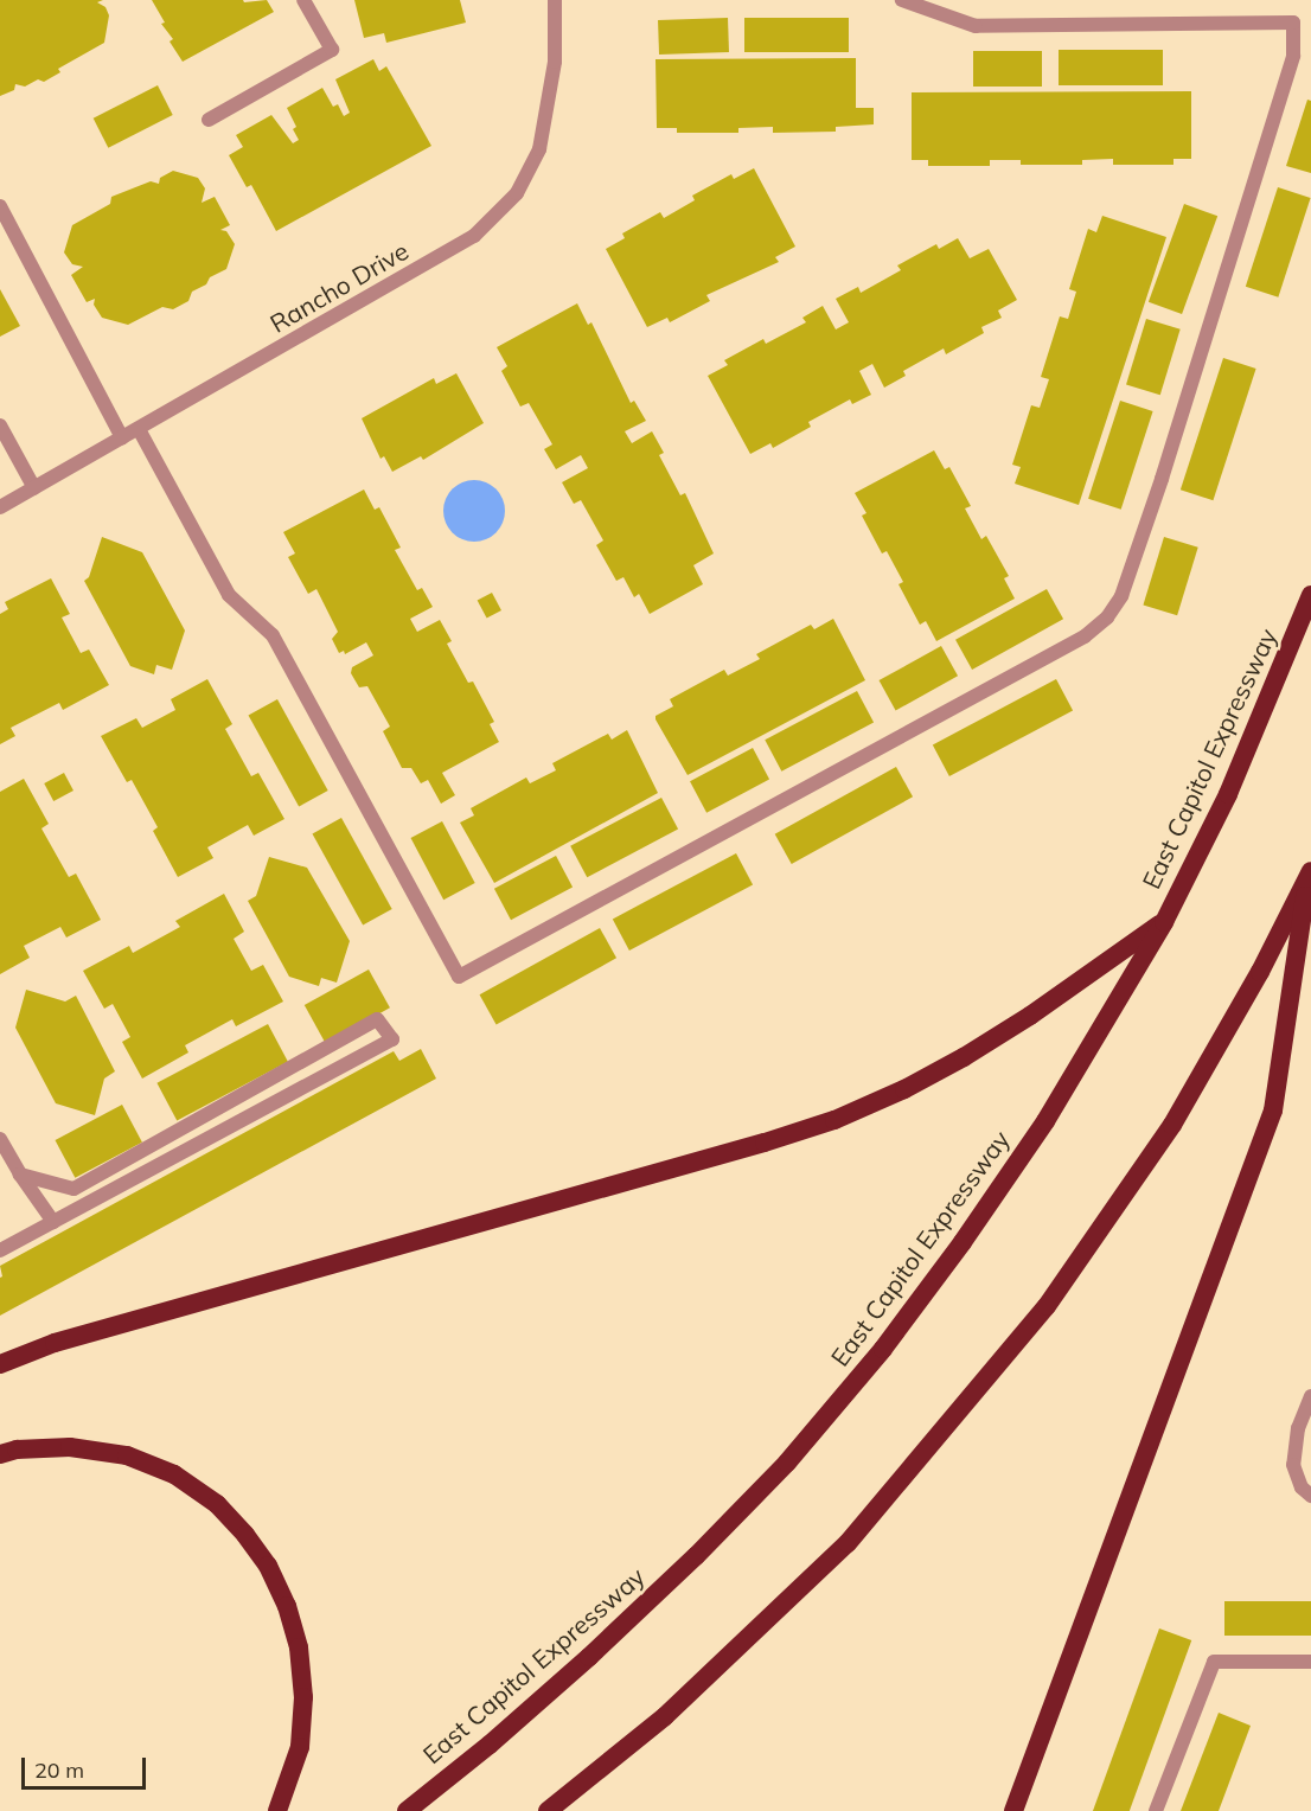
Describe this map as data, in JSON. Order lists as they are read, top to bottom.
{
  "streets": {
    "highway": ["East Capitol Expressway"],
    "street": ["Rancho Drive"]
  },
  "scale_bar": "20 m"
}
